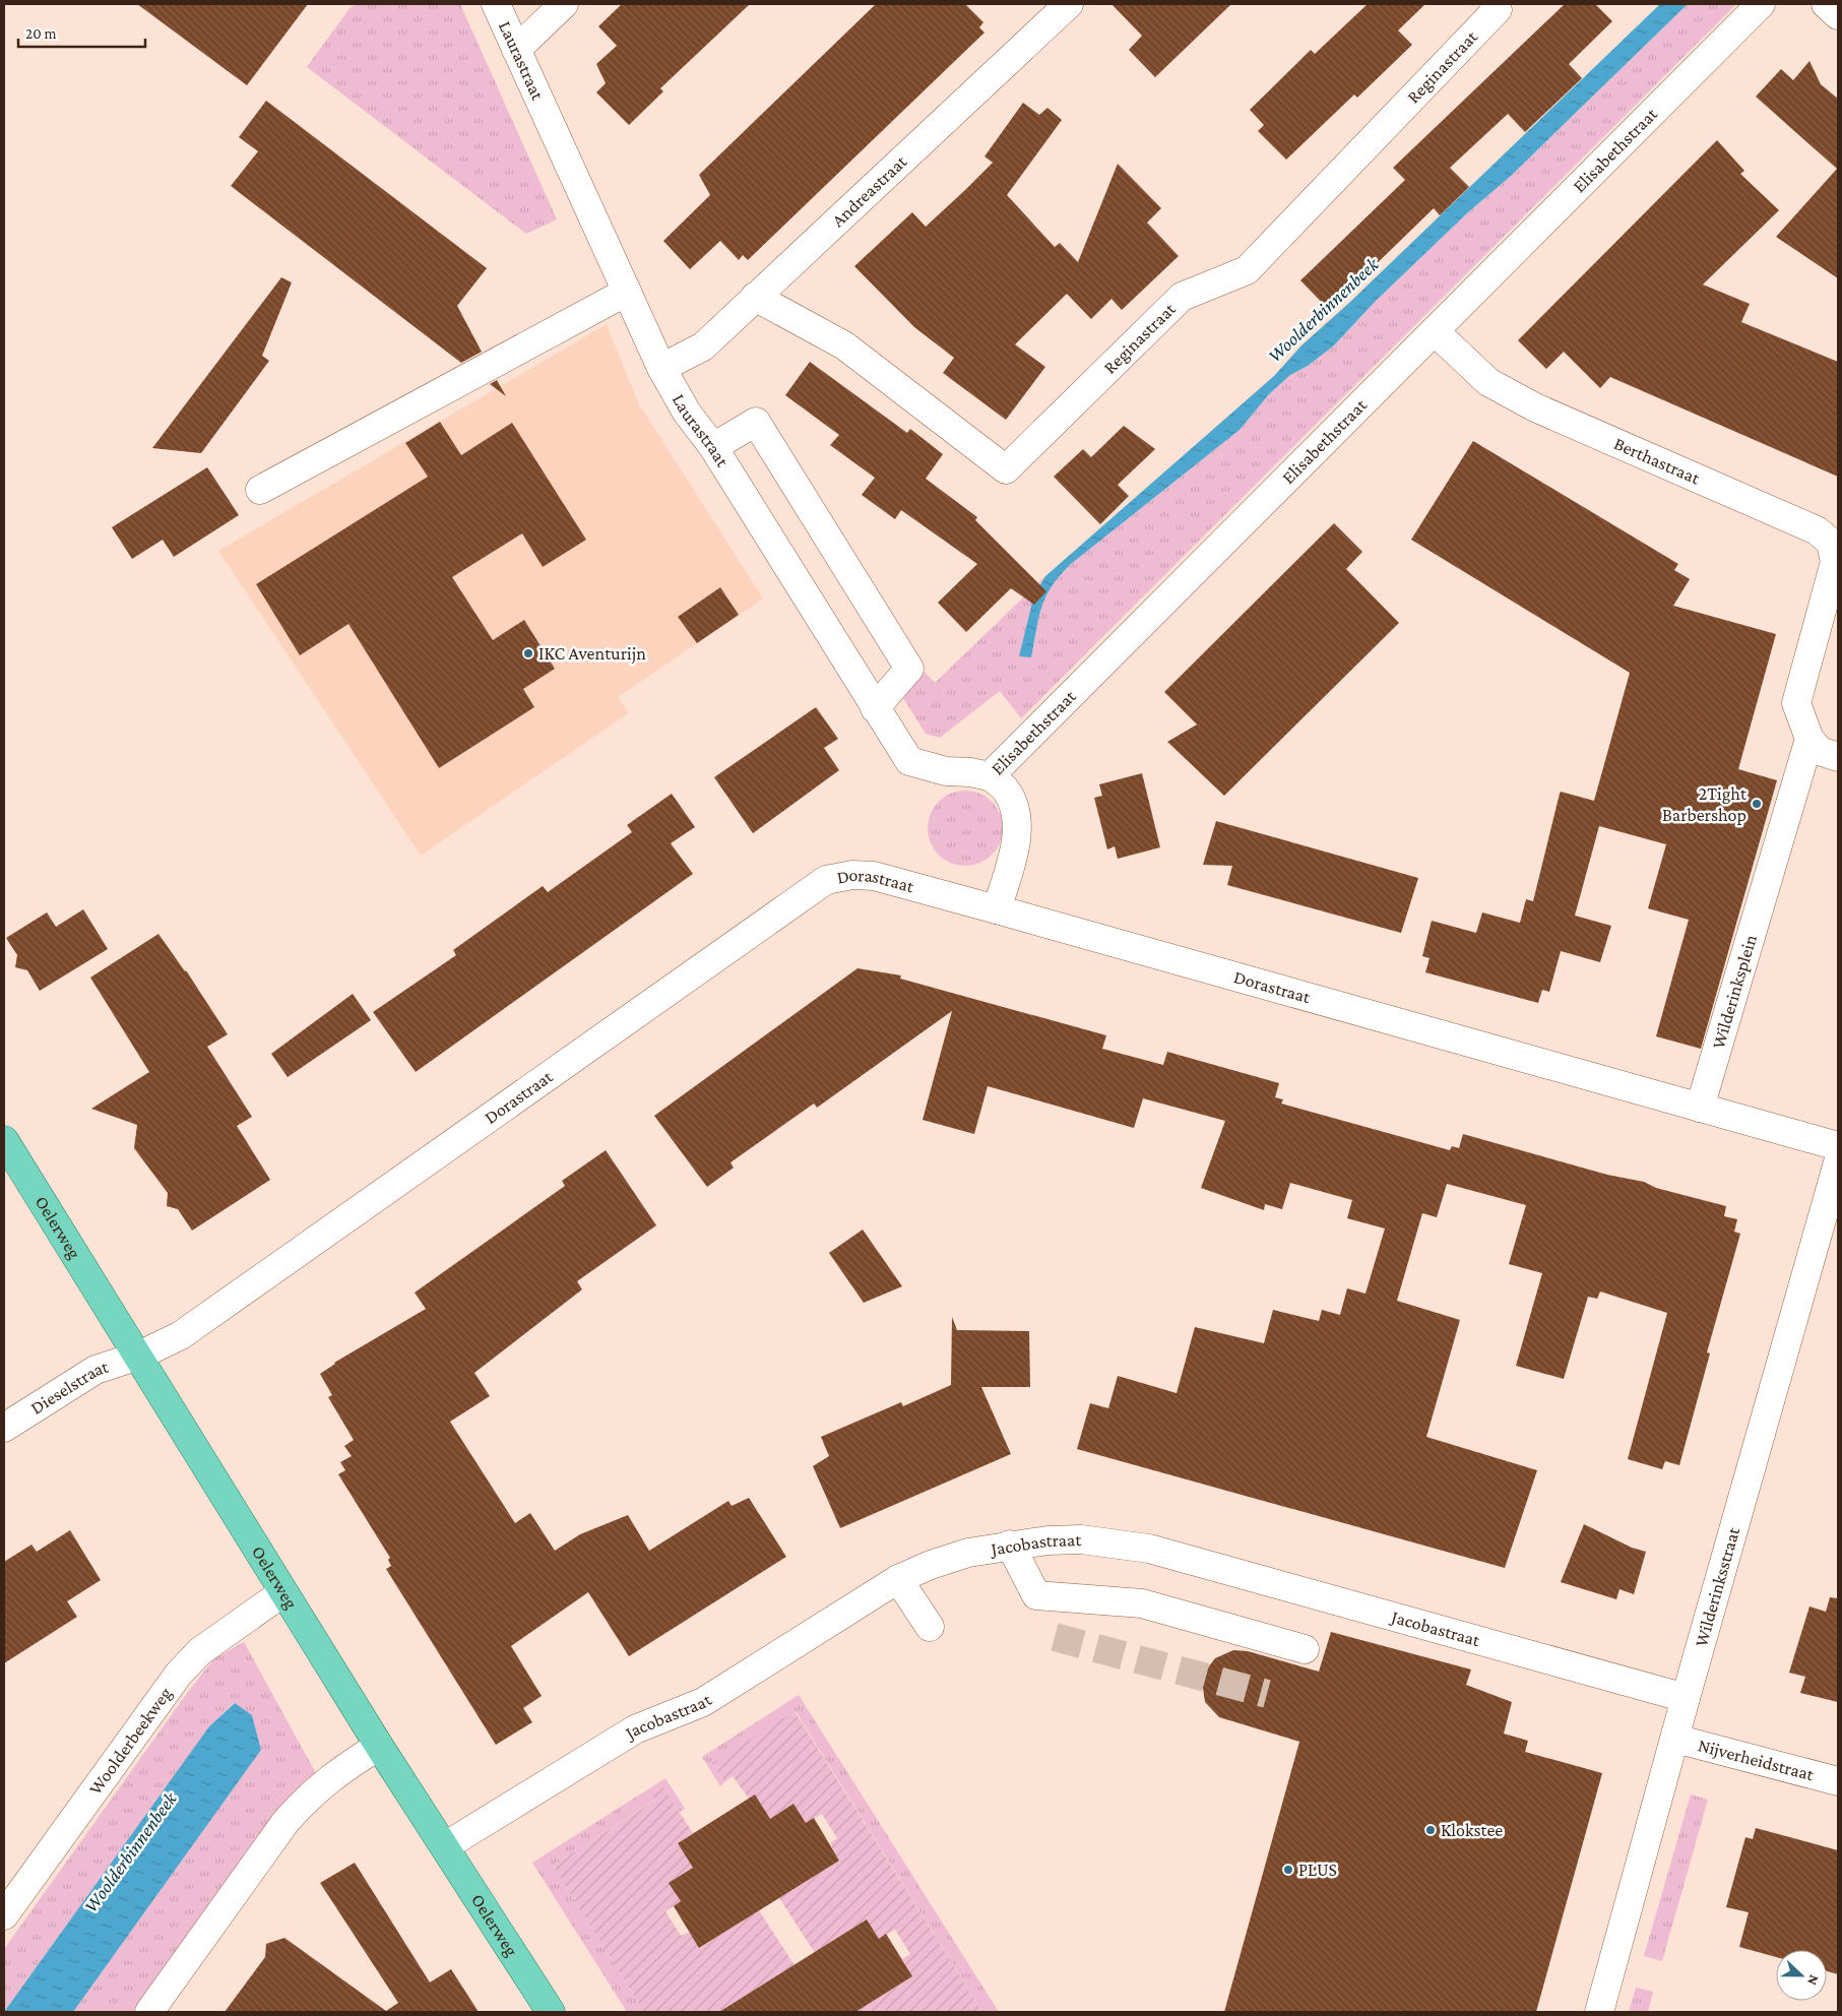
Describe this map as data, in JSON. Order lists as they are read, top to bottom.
{
  "streets": {
    "main road": ["Oelerweg"],
    "street": [
      "Laurastraat",
      "Reginastraat",
      "Elisabethstraat",
      "Andreastraat",
      "Berthastraat",
      "Dorastraat",
      "Wilderinksplein",
      "Dieselstraat",
      "Jacobastraat",
      "Wilderinksstraat",
      "Woolderbeekweg",
      "Nijverheidstraat"
    ]
  },
  "crossings": [
    ["Laurastraat", "Elisabethstraat"],
    ["Laurastraat", "Andreastraat"],
    ["Reginastraat", "Andreastraat"],
    ["Elisabethstraat", "Berthastraat"],
    ["Elisabethstraat", "Dorastraat"],
    ["Berthastraat", "Wilderinksplein"],
    ["Dorastraat", "Wilderinksplein"],
    ["Dorastraat", "Oelerweg"],
    ["Dorastraat", "Dieselstraat"],
    ["Oelerweg", "Dieselstraat"],
    ["Oelerweg", "Jacobastraat"],
    ["Oelerweg", "Woolderbeekweg"],
    ["Jacobastraat", "Wilderinksstraat"],
    ["Wilderinksstraat", "Nijverheidstraat"]
  ],
  "water": ["Woolderbinnenbeek"],
  "places": [
    "IKC Aventurijn",
    "2Tight Barbershop",
    "Klokstee",
    "PLUS"
  ],
  "scale_bar": "20 m",
  "north": "right"
}
